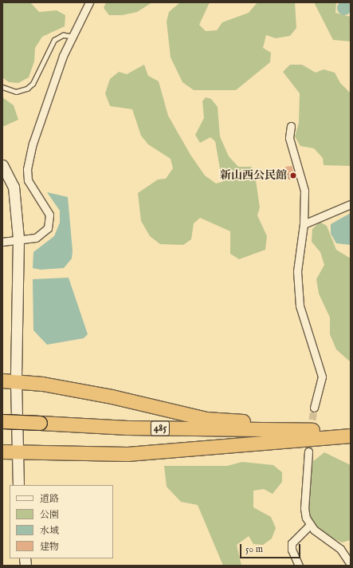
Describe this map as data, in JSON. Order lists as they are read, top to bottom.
{
  "streets": {
    "highway": ["485"]
  },
  "places": ["新山西公民館"],
  "legend": [
    "道路",
    "公園",
    "水域",
    "建物"
  ],
  "scale_bar": "50 m"
}
